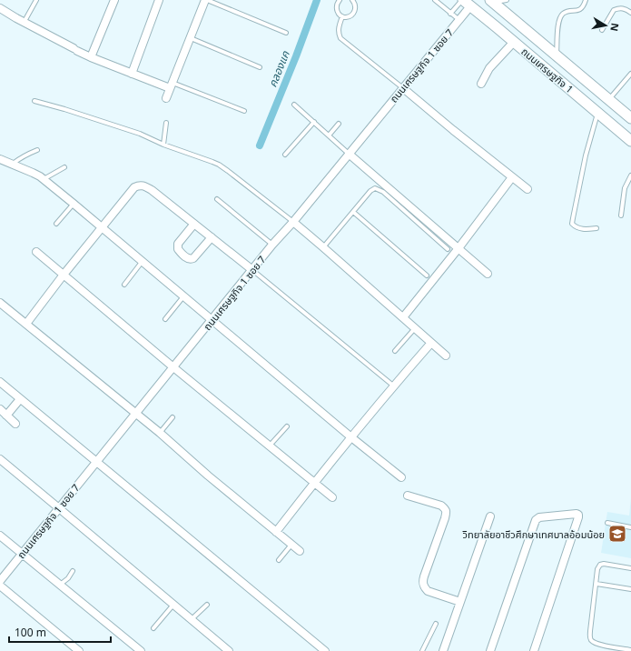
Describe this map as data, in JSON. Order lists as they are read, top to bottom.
{
  "streets": {
    "main road": ["ถนนเศรษฐกิจ 1"],
    "street": ["ถนนเศรษฐกิจ 1 ซอย 7"]
  },
  "crossings": [
    ["ถนนเศรษฐกิจ 1 ซอย 7", "ถนนเศรษฐกิจ 1"]
  ],
  "water": ["คลองแค"],
  "places": {
    "school or university": ["วิทยาลัยอาชีวศึกษาเทศบาลอ้อมน้อย"]
  },
  "scale_bar": "100 m",
  "north": "right"
}
